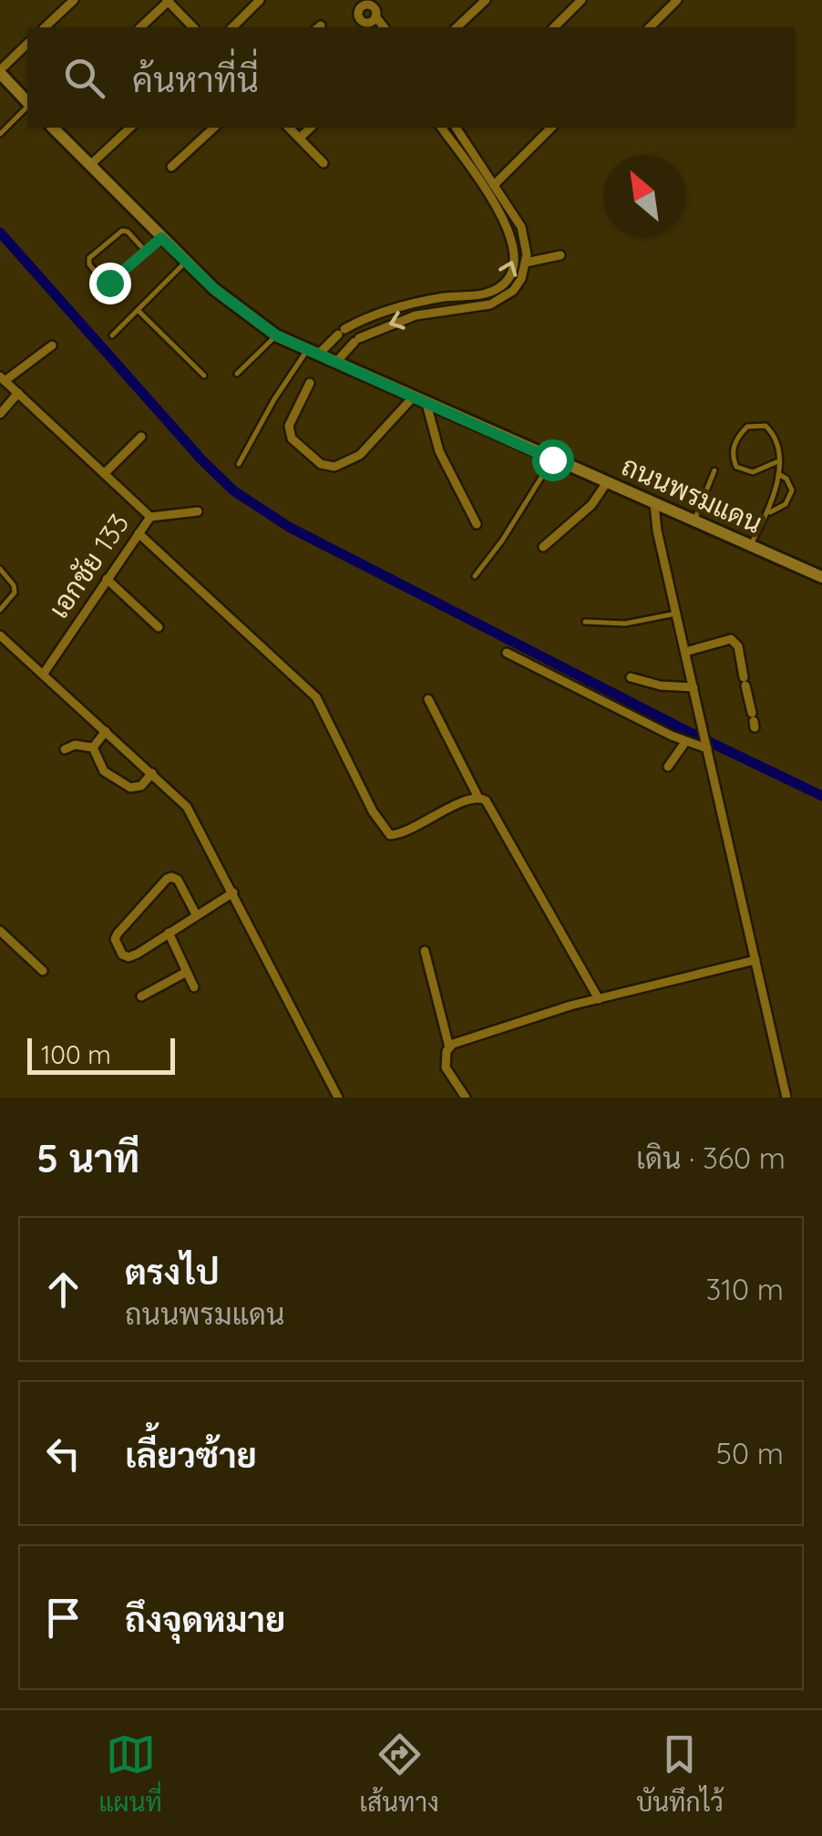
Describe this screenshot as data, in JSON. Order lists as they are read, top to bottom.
{
  "streets": {
    "main road": ["ถนนพรมแดน"],
    "street": ["เอกชัย 133"]
  },
  "scale_bar": "100 m",
  "north": "top left",
  "page": {
    "search": "ค้นหาที่นี่",
    "scale": "100 m",
    "heading": ["5 นาที", "เดิน · 360 m"],
    "list": [
      ["ตรงไป", "ถนนพรมแดน", "310 m"],
      ["เลี้ยวซ้าย", "50 m"],
      "ถึงจุดหมาย"
    ],
    "nav": ["แผนที่", "เส้นทาง", "บันทึกไว้"]
  }
}
